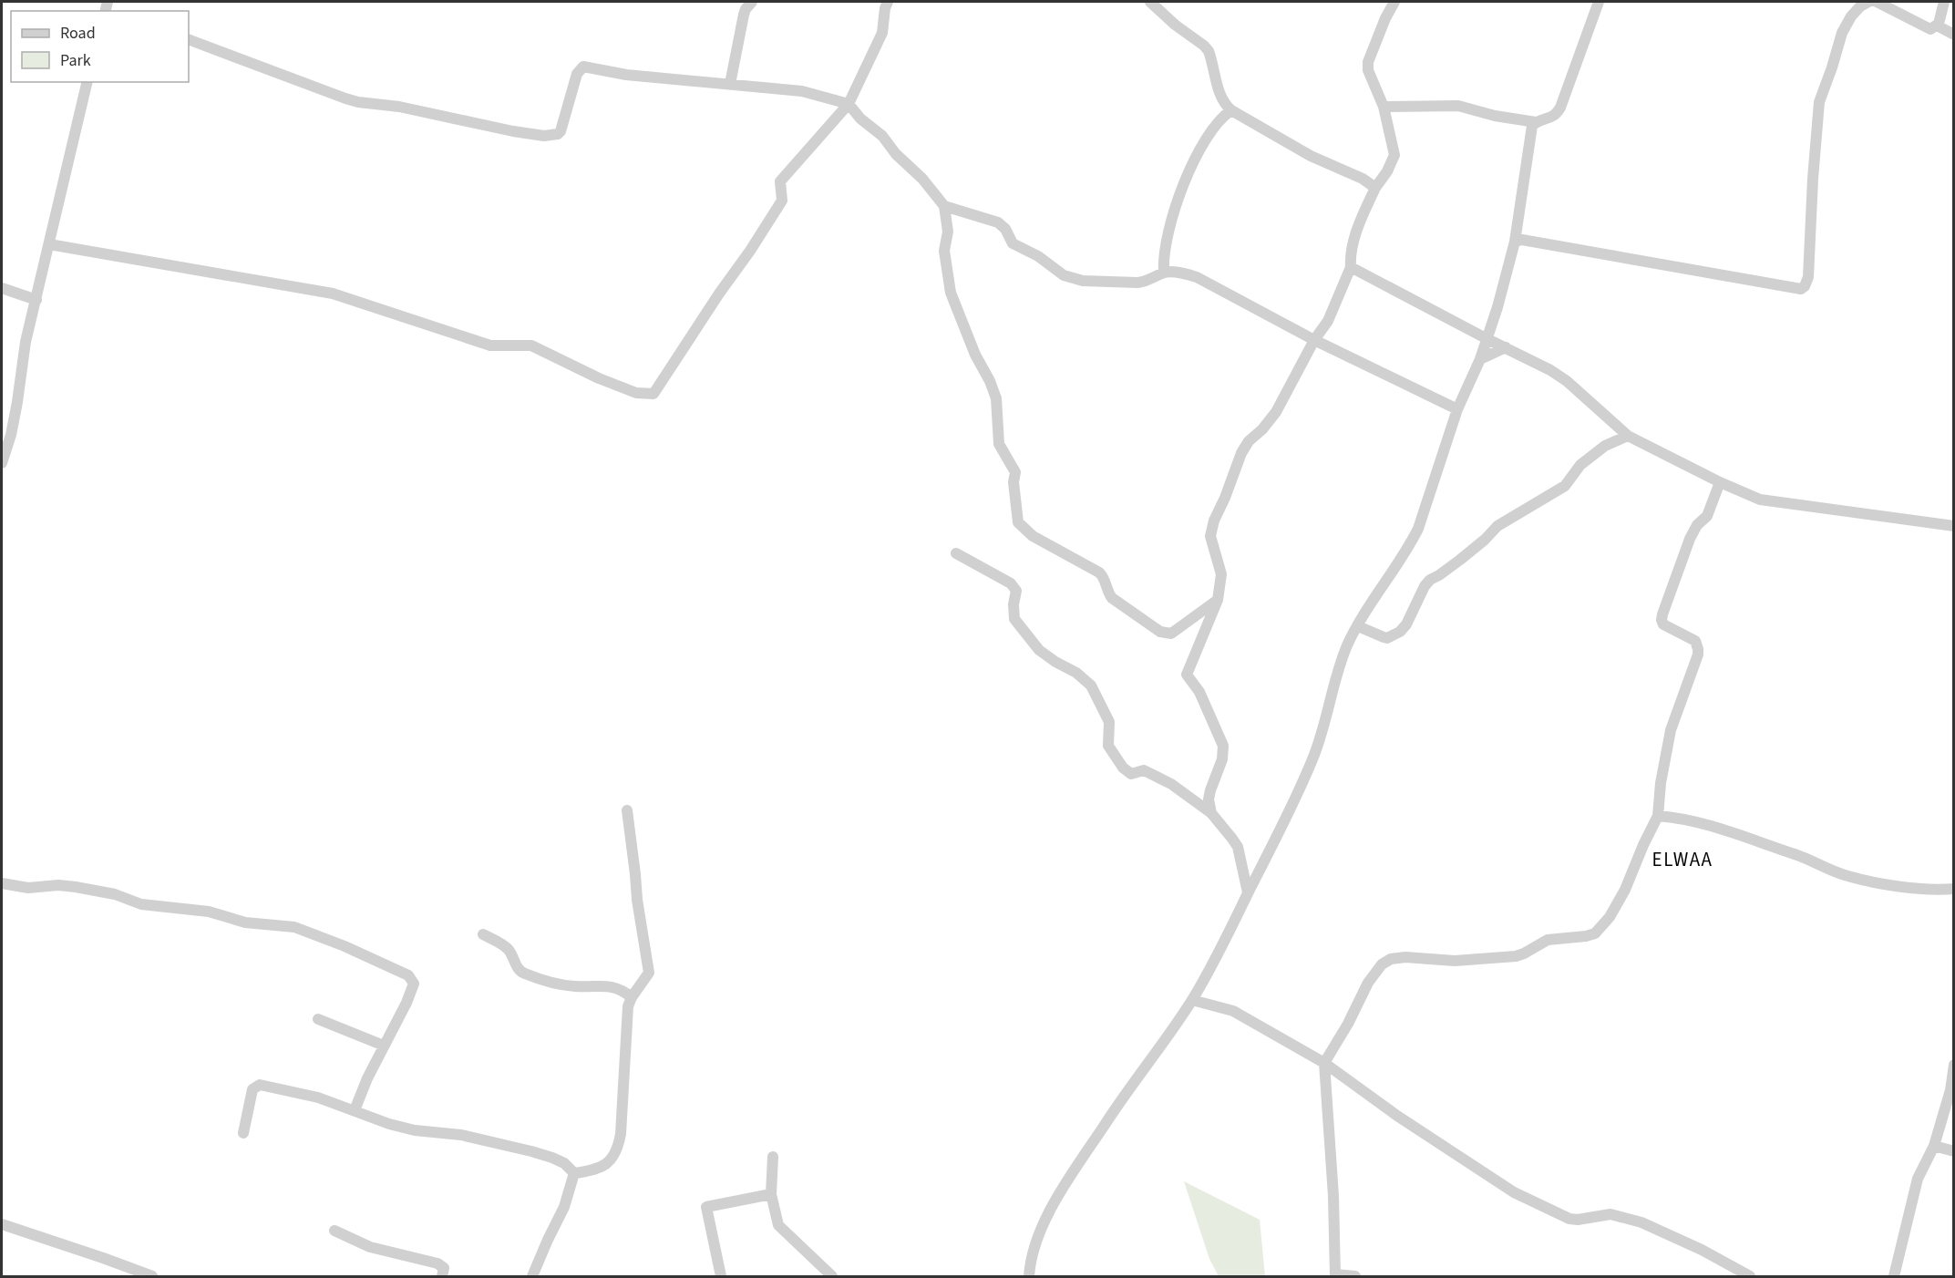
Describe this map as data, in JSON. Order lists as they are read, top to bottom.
{
  "districts": ["ELWAA"],
  "legend": ["Road", "Park"]
}
